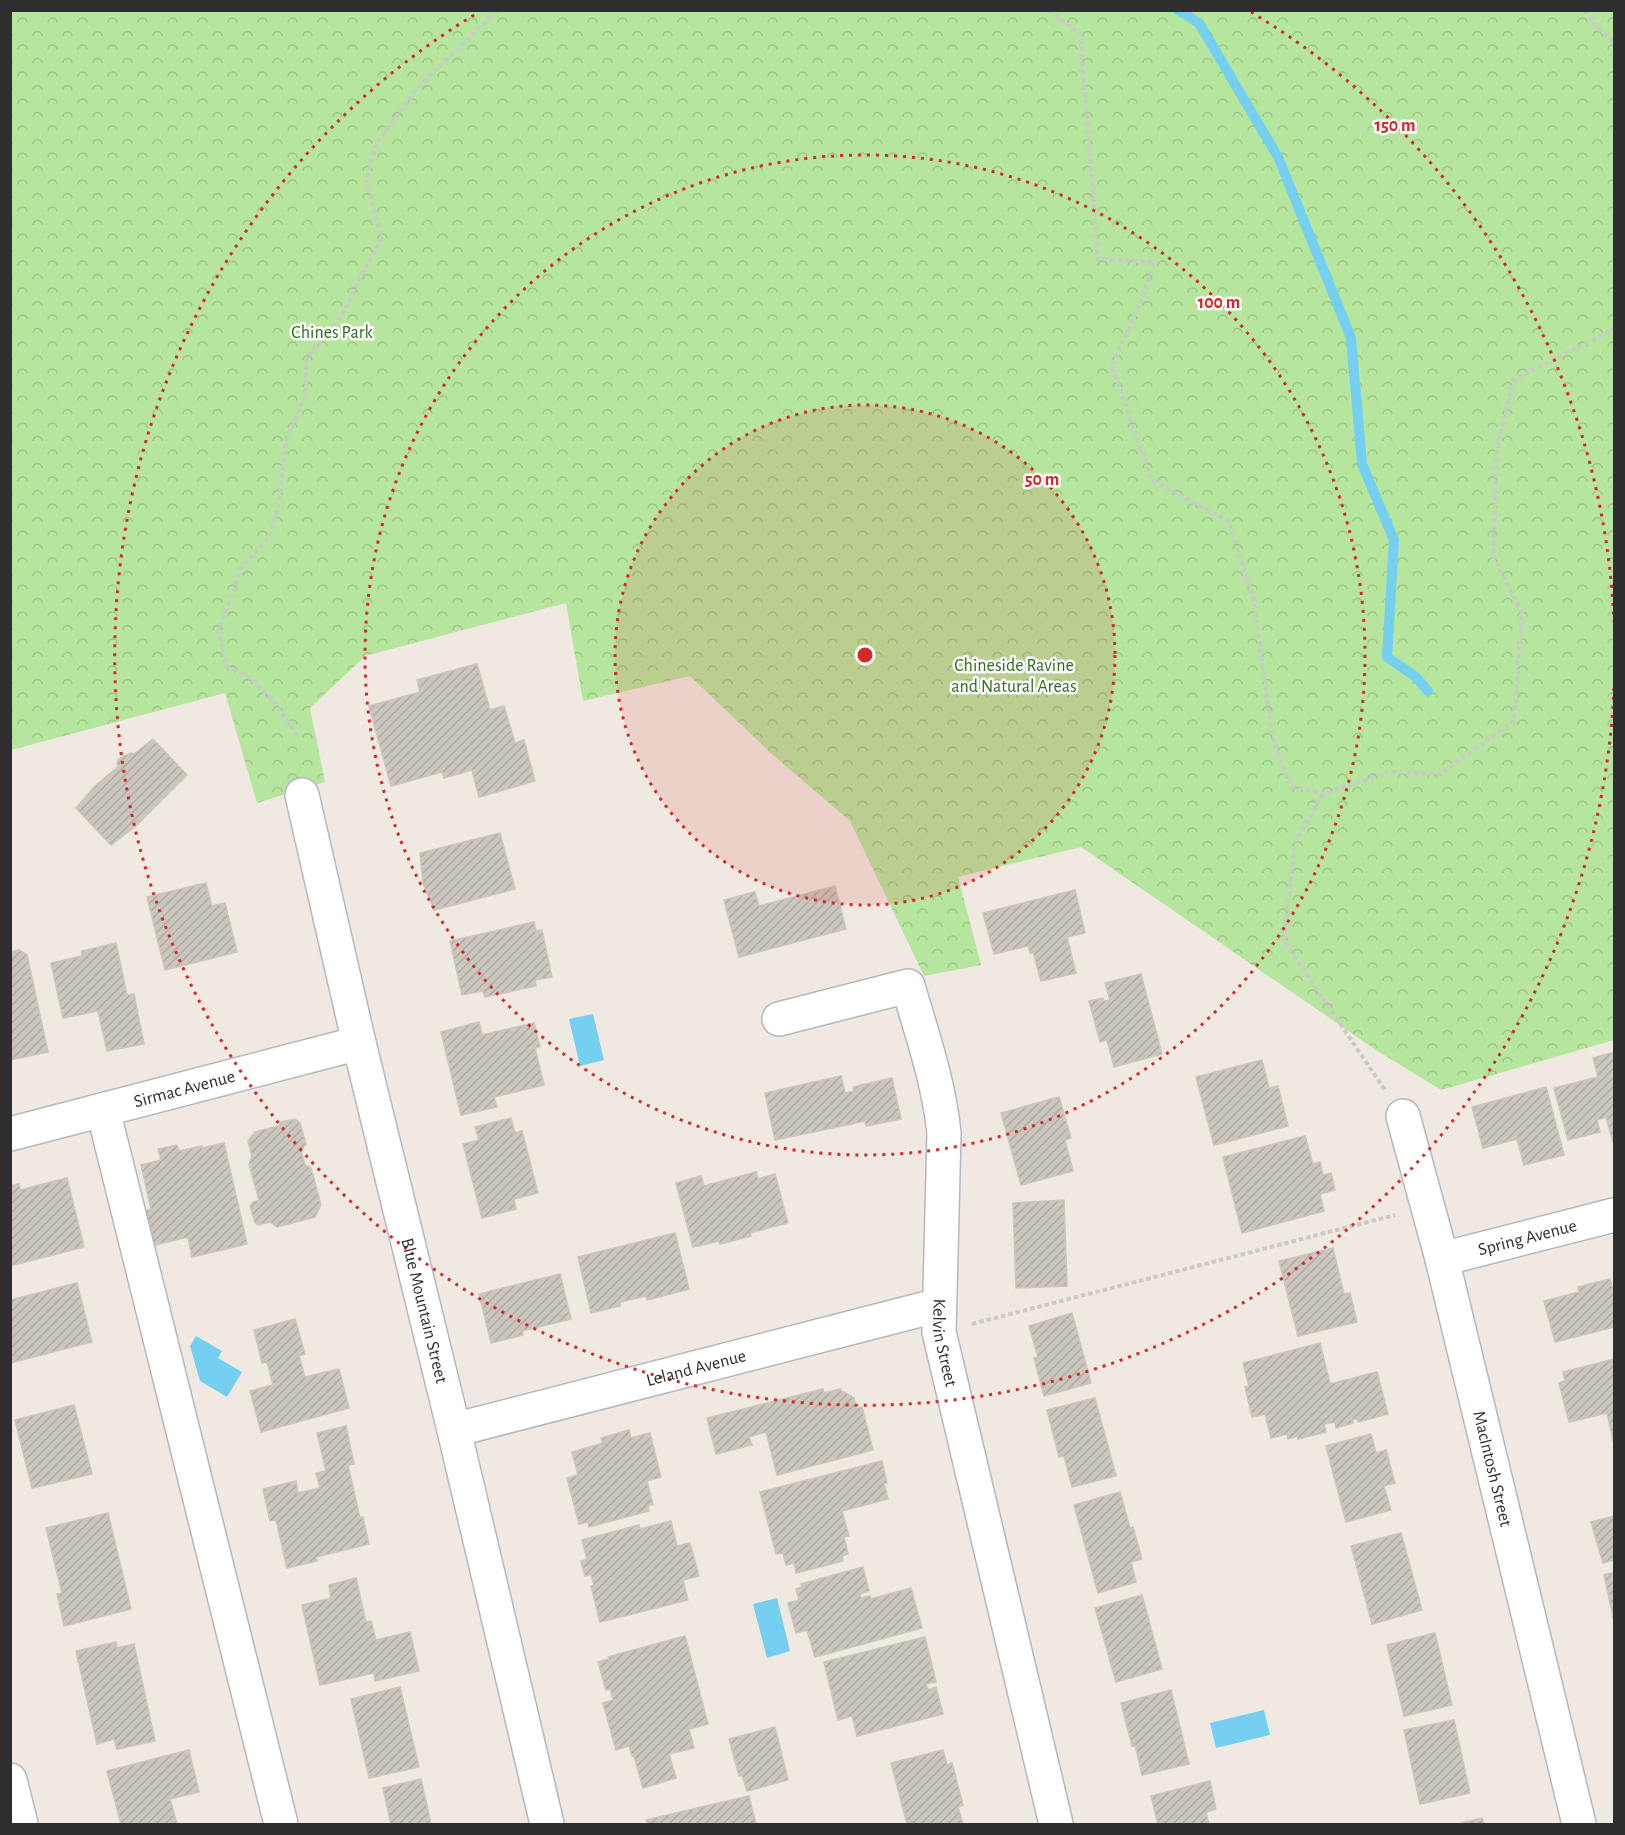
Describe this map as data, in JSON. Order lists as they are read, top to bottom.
{
  "streets": {
    "street": [
      "Sirmac Avenue",
      "Spring Avenue",
      "Blue Mountain Street",
      "Kelvin Street",
      "Leland Avenue",
      "MacIntosh Street"
    ]
  },
  "crossings": [
    ["Sirmac Avenue", "Blue Mountain Street"],
    ["Spring Avenue", "MacIntosh Street"],
    ["Blue Mountain Street", "Leland Avenue"],
    ["Kelvin Street", "Leland Avenue"]
  ],
  "parks": ["Chines Park", "Chineside Ravine and Natural Areas"],
  "rings": ["150 m", "100 m", "50 m"]
}
